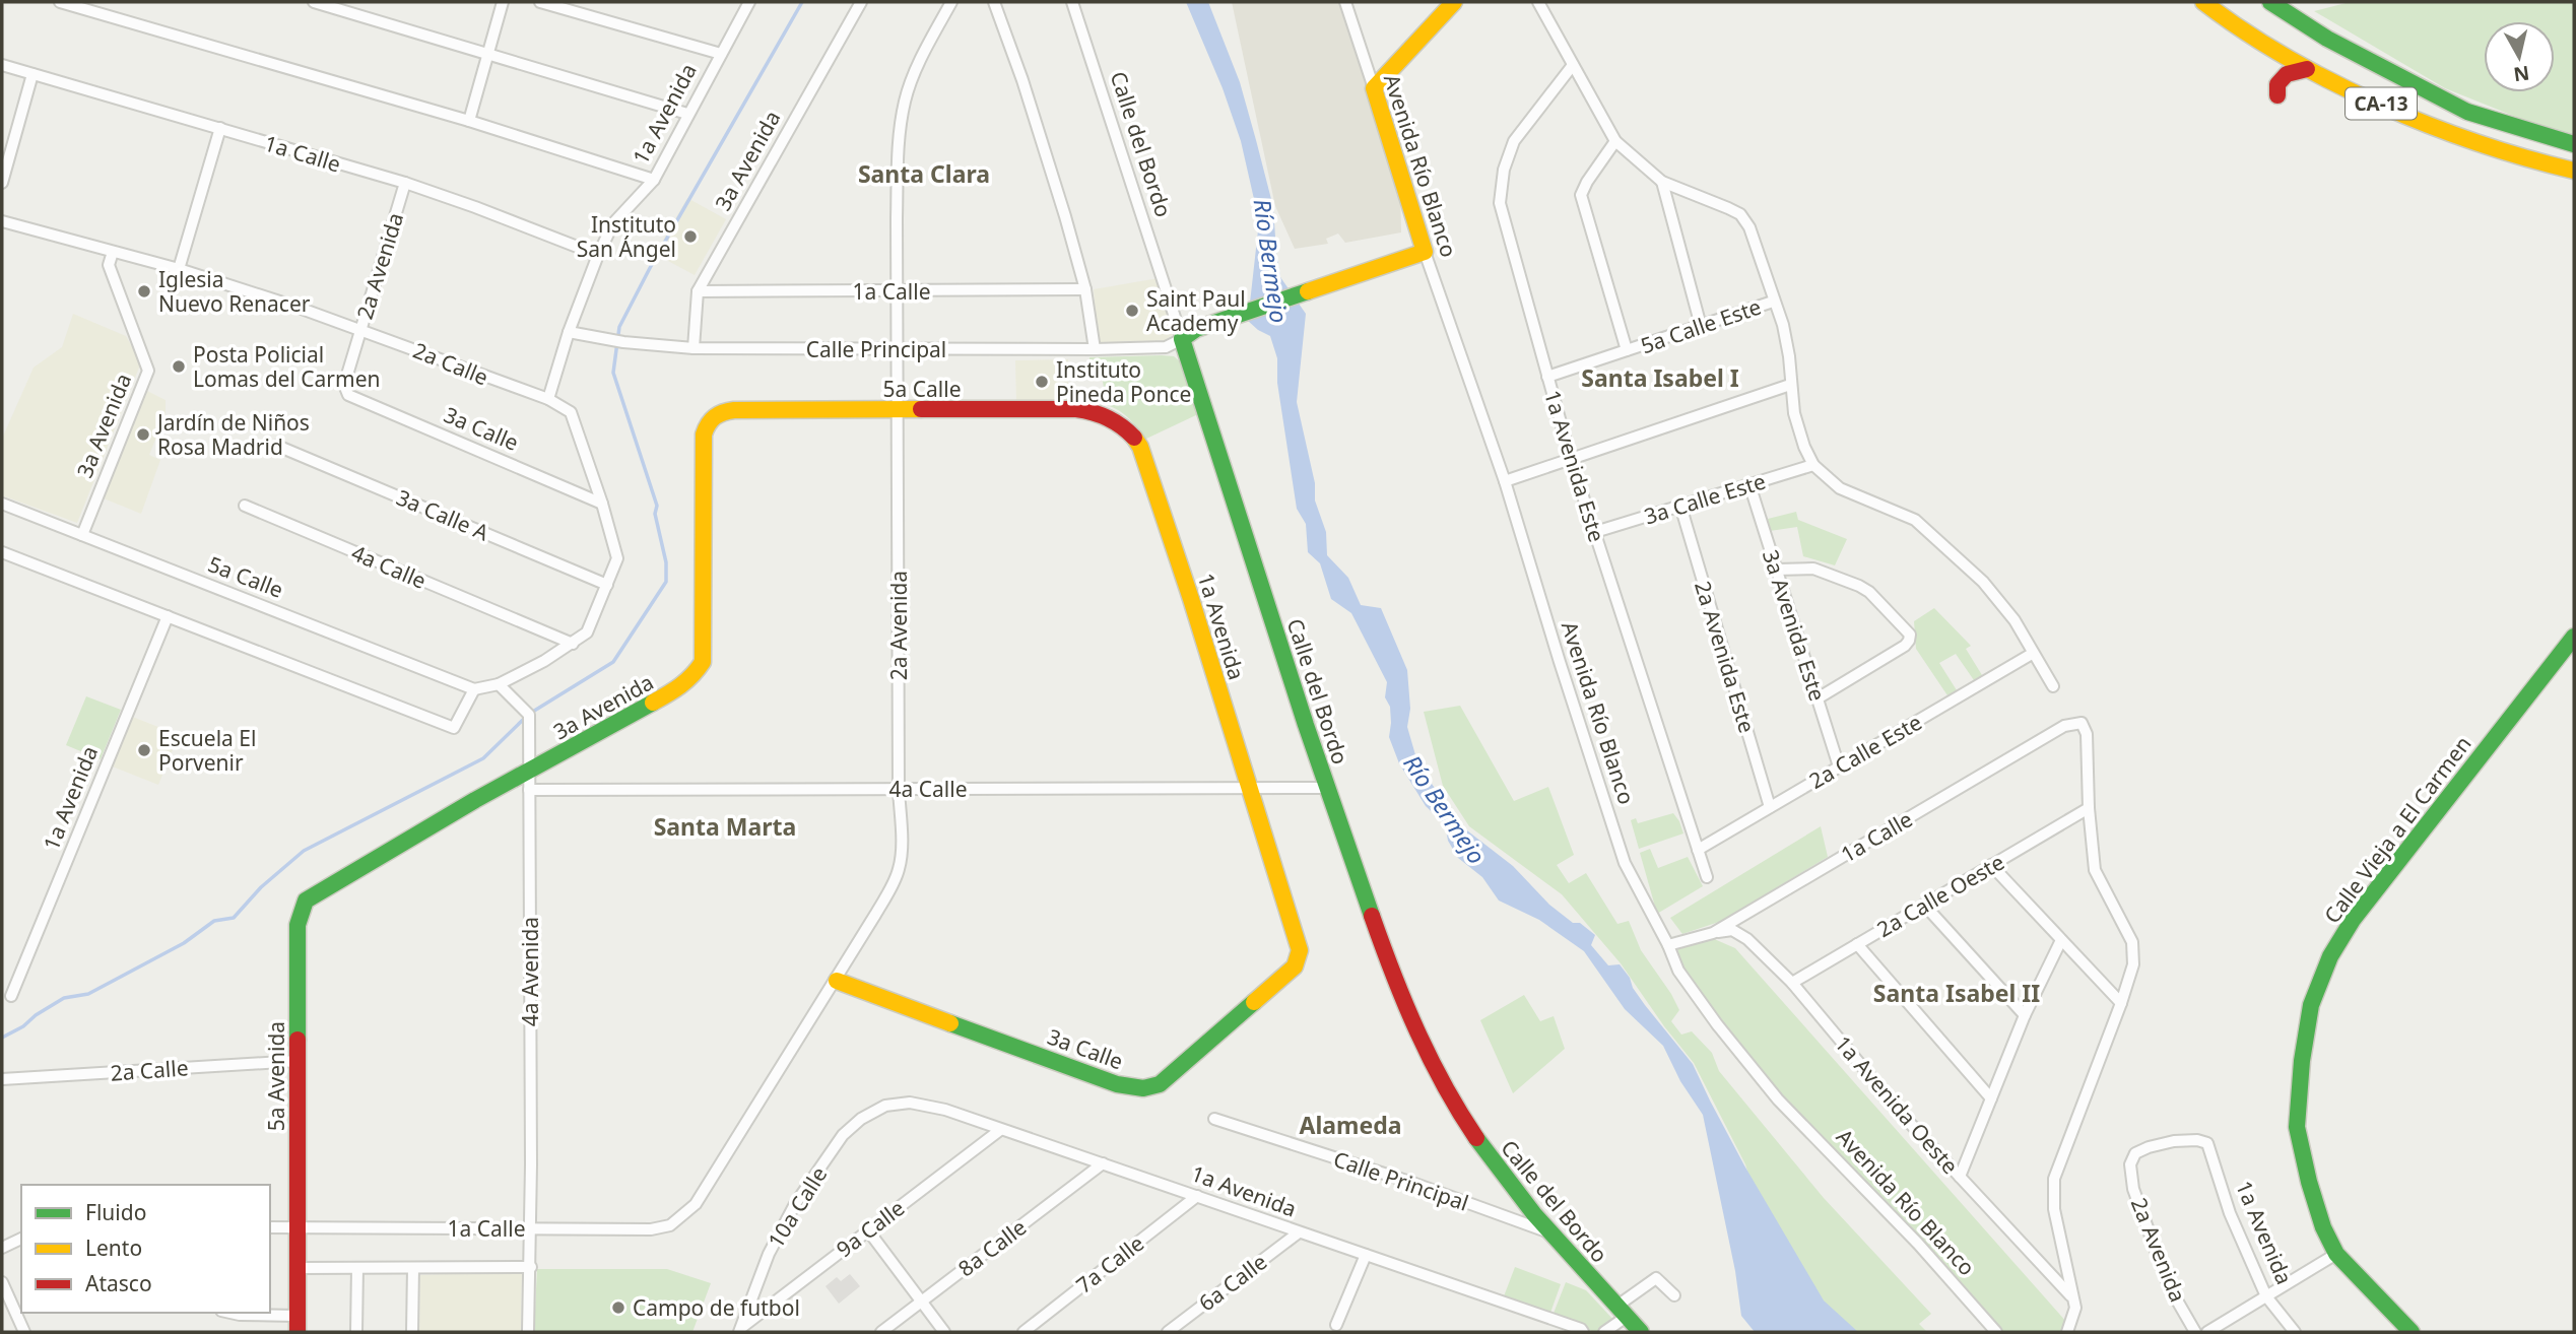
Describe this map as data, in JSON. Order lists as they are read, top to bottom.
{
  "streets": {
    "main road": [
      "CA-13",
      "1a Avenida",
      "Calle del Bordo",
      "3a Avenida",
      "Avenida Río Blanco",
      "5a Calle",
      "3a Calle",
      "Calle Vieja a El Carmen",
      "5a Avenida"
    ],
    "street": [
      "1a Calle",
      "2a Avenida",
      "5a Calle Este",
      "Calle Principal",
      "2a Calle",
      "1a Avenida Este",
      "3a Calle Este",
      "3a Calle A",
      "4a Calle",
      "3a Avenida Este",
      "2a Avenida Este",
      "2a Calle Este",
      "2a Calle Oeste",
      "4a Avenida",
      "1a Avenida Oeste",
      "10a Calle",
      "9a Calle",
      "8a Calle",
      "7a Calle",
      "6a Calle"
    ]
  },
  "crossings": [
    ["1a Avenida", "1a Calle"],
    ["1a Avenida", "2a Avenida"],
    ["1a Avenida", "Calle Principal"],
    ["1a Avenida", "2a Calle"],
    ["1a Avenida", "5a Calle"],
    ["1a Avenida", "3a Calle"],
    ["1a Avenida", "4a Calle"],
    ["1a Avenida", "10a Calle"],
    ["1a Avenida", "9a Calle"],
    ["1a Avenida", "8a Calle"],
    ["1a Avenida", "7a Calle"],
    ["1a Avenida", "6a Calle"],
    ["Calle del Bordo", "Calle Principal"],
    ["Calle del Bordo", "4a Calle"],
    ["1a Calle", "3a Avenida"],
    ["1a Calle", "Avenida Río Blanco"],
    ["1a Calle", "2a Avenida"],
    ["1a Calle", "2a Calle Oeste"],
    ["1a Calle", "4a Avenida"],
    ["1a Calle", "5a Avenida"],
    ["1a Calle", "1a Avenida Oeste"],
    ["3a Avenida", "Calle Principal"],
    ["3a Avenida", "2a Calle"],
    ["3a Avenida", "5a Calle"],
    ["3a Avenida", "4a Avenida"],
    ["3a Avenida", "5a Avenida"],
    ["2a Avenida", "Calle Principal"],
    ["2a Avenida", "2a Calle"],
    ["2a Avenida", "5a Calle"],
    ["2a Avenida", "3a Calle"],
    ["2a Avenida", "4a Calle"],
    ["5a Calle Este", "1a Avenida Este"],
    ["2a Calle", "3a Calle"],
    ["2a Calle", "5a Avenida"],
    ["1a Avenida Este", "3a Calle Este"],
    ["1a Avenida Este", "2a Calle Este"],
    ["3a Calle Este", "3a Avenida Este"],
    ["3a Calle Este", "2a Avenida Este"],
    ["4a Calle", "4a Avenida"],
    ["3a Avenida Este", "2a Calle Este"],
    ["2a Avenida Este", "2a Calle Este"],
    ["2a Calle Oeste", "1a Avenida Oeste"],
    ["10a Calle", "9a Calle"]
  ],
  "districts": [
    "Santa Clara",
    "Santa Isabel I",
    "Santa Marta",
    "Santa Isabel II",
    "Alameda"
  ],
  "water": ["Río Bermejo"],
  "places": [
    "Instituto San Ángel",
    "Iglesia Nuevo Renacer",
    "Saint Paul Academy",
    "Posta Policial Lomas del Carmen",
    "Instituto Pineda Ponce",
    "Jardín de Niños Rosa Madrid",
    "Escuela El Porvenir",
    "Campo de futbol"
  ],
  "legend": ["Fluido", "Lento", "Atasco"],
  "north": "bottom"
}
